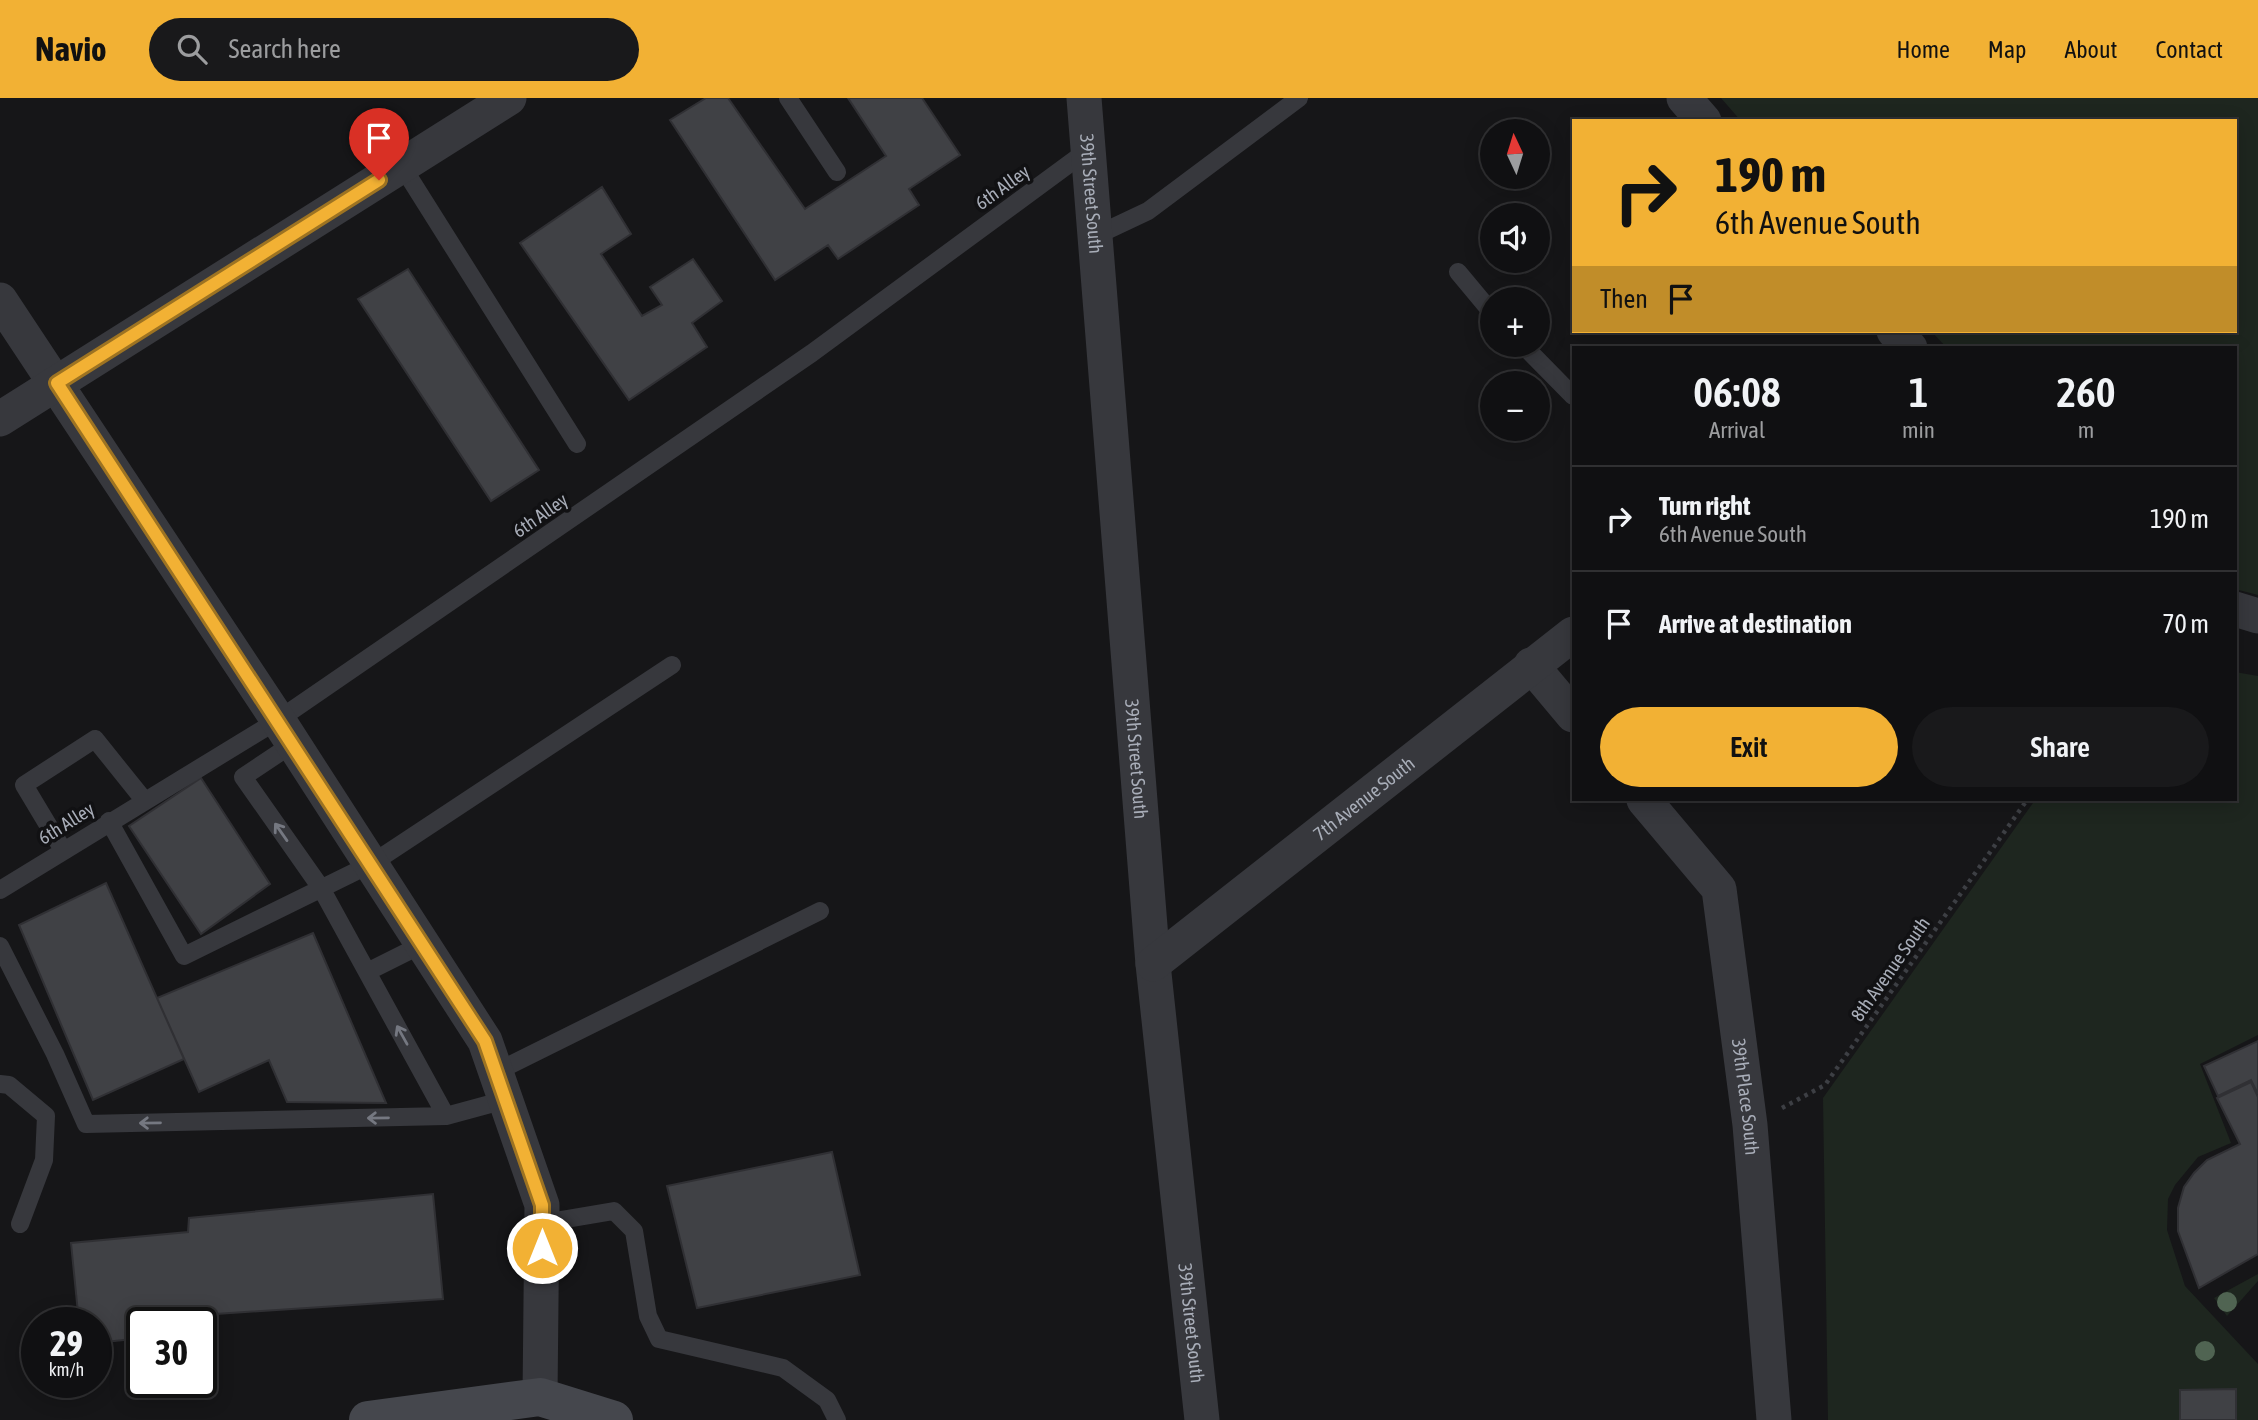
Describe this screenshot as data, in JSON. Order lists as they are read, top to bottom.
{
  "streets": {
    "street": ["39th Street South", "7th Avenue South", "39th Place South"],
    "lane": ["6th Alley"],
    "path": ["8th Avenue South"]
  },
  "crossings": [
    ["6th Alley", "39th Street South"],
    ["39th Street South", "7th Avenue South"],
    ["8th Avenue South", "39th Place South"]
  ],
  "north": "top",
  "page": {
    "header": "Navio",
    "search": "Search here",
    "nav": [
      "Home",
      "Map",
      "About",
      "Contact"
    ],
    "map_buttons": ["+", "−"],
    "turn": ["190 m", "6th Avenue South"],
    "then": "Then",
    "eta": [
      "06:08",
      "Arrival",
      "1",
      "min",
      "260",
      "m"
    ],
    "list": [
      {
        "name": "Turn right",
        "note": "6th Avenue South",
        "value": "190 m"
      },
      {
        "name": "Arrive at destination",
        "value": "70 m"
      }
    ],
    "buttons": ["Exit", "Share"],
    "speed": "29 km/h",
    "limit": "30"
  }
}
